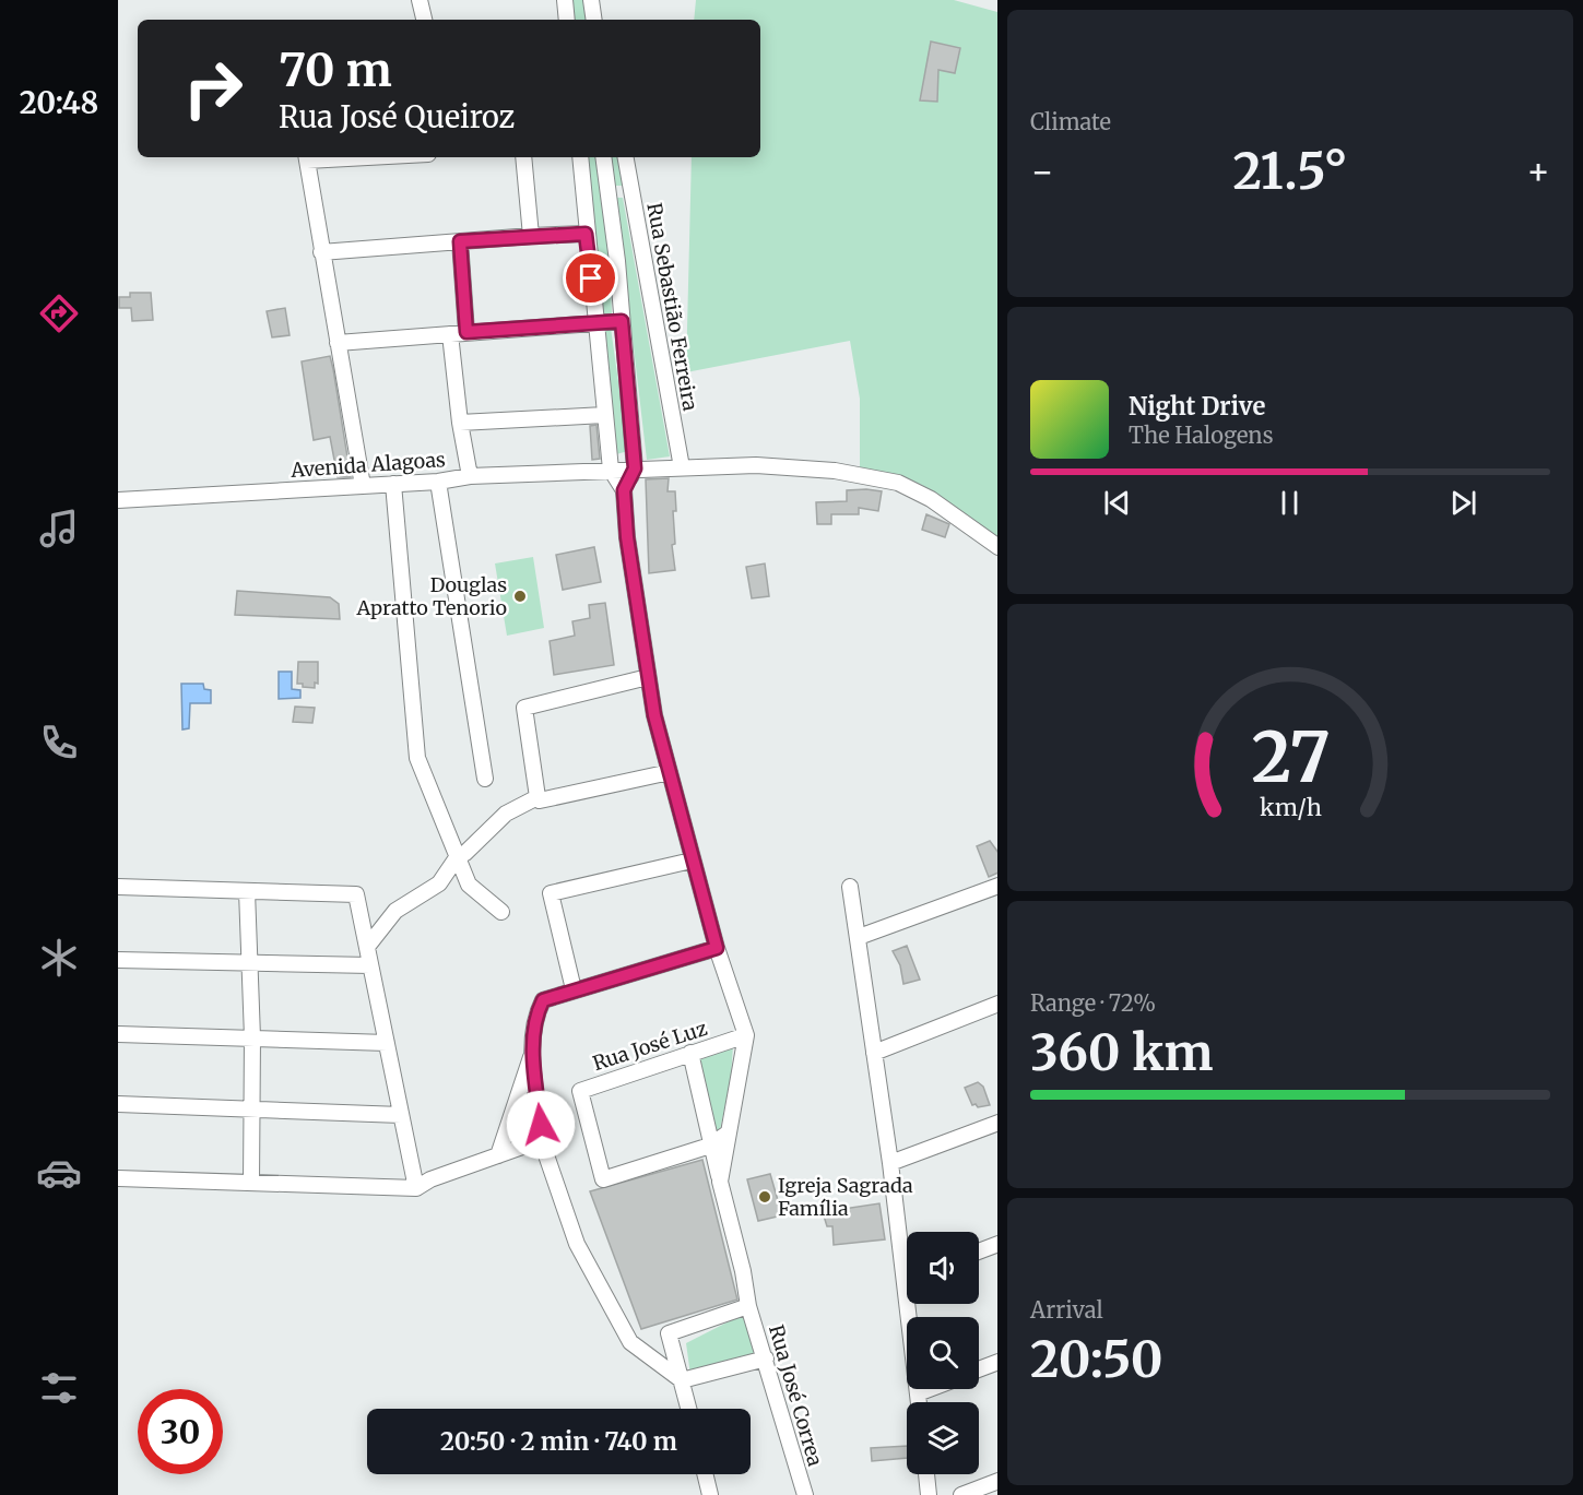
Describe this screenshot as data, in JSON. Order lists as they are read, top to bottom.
{
  "streets": {
    "street": [
      "Rua Sebastião Ferreira",
      "Avenida Alagoas",
      "Rua José Luz",
      "Rua José Correa"
    ]
  },
  "crossings": [
    ["Rua Sebastião Ferreira", "Avenida Alagoas"]
  ],
  "places": ["Douglas Apratto Tenorio", "Igreja Sagrada Família"],
  "page": {
    "tabs": "20:48",
    "tile": [
      "Climate",
      ["Range · 72%", "360 km"],
      ["Arrival", "20:50"]
    ],
    "turn": ["70 m", "Rua José Queiroz"],
    "heat": ["−", "21.5°", "+"],
    "song": ["Night Drive", "The Halogens"],
    "limit": "30",
    "trip": "20:50 · 2 min · 740 m",
    "gauge": ["27", "km/h"]
  }
}
